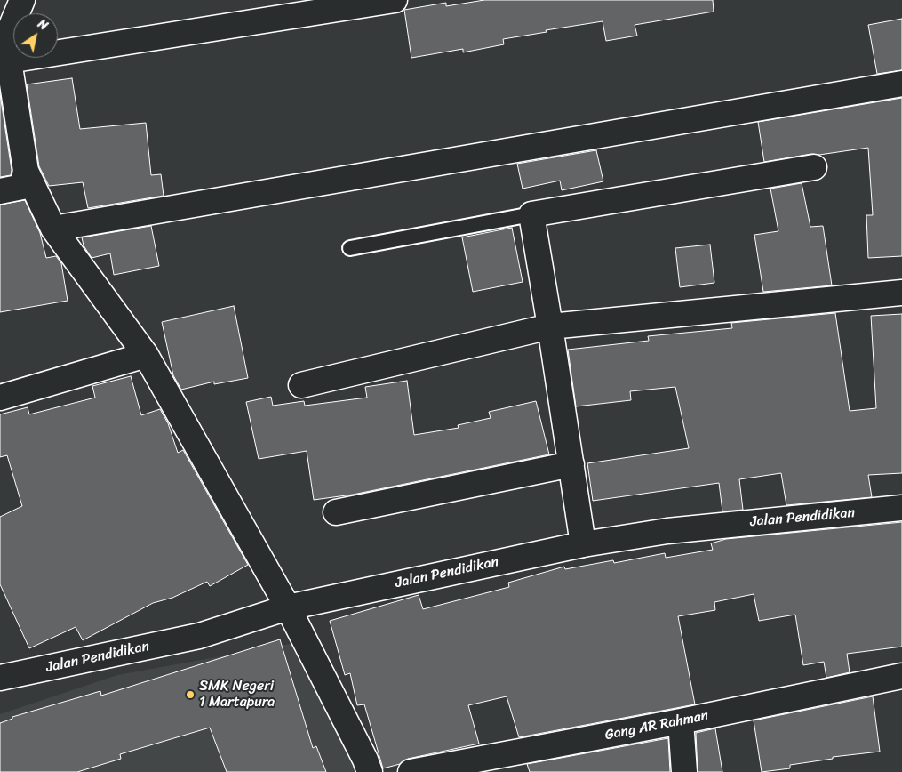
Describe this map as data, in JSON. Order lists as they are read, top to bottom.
{
  "streets": {
    "street": ["Jalan Pendidikan", "Gang AR Rahman"]
  },
  "places": ["SMK Negeri 1 Martapura"],
  "north": "top right"
}
